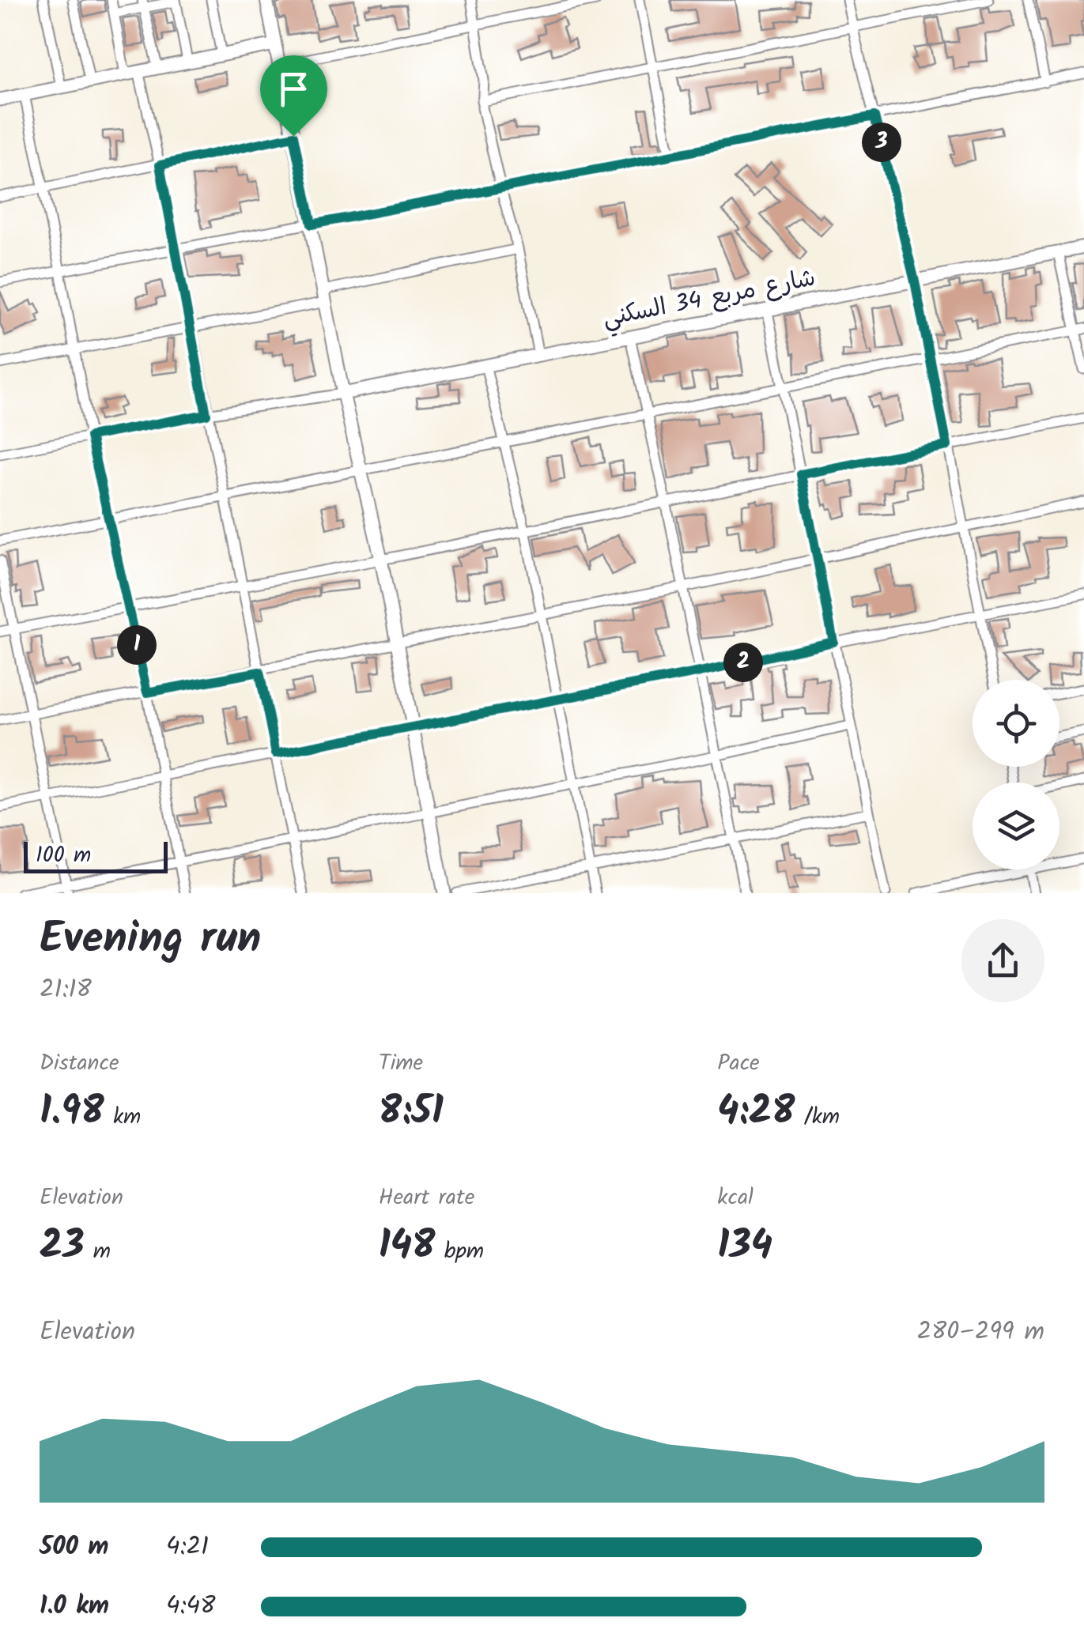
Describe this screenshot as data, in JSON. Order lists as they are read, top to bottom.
{
  "streets": {
    "street": ["شارع مربع 34 السكني"]
  },
  "scale_bar": "100 m",
  "page": {
    "pins": ["3", "1", "2"],
    "scale": "100 m",
    "heading": ["Evening run", "21:18"],
    "stats": [
      ["Distance", "1.98 km"],
      ["Time", "8:51"],
      ["Pace", "4:28 /km"],
      ["Elevation", "23 m"],
      ["Heart rate", "148 bpm"],
      ["kcal", "134"]
    ],
    "chart": ["Elevation", "280–299 m"],
    "list": [
      {
        "name": "500 m",
        "note": "4:21"
      },
      {
        "name": "1.0 km",
        "note": "4:48"
      }
    ]
  }
}
